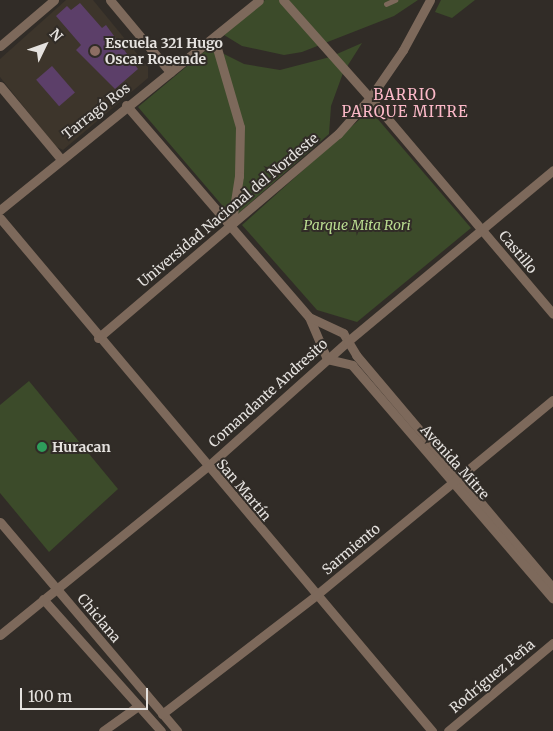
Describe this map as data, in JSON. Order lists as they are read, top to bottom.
{
  "streets": {
    "street": [
      "Tarragó Ros",
      "Universidad Nacional del Nordeste",
      "Castillo",
      "Comandante Andresito",
      "Avenida Mitre",
      "San Martín",
      "Sarmiento",
      "Chiclana",
      "Rodríguez Peña"
    ]
  },
  "crossings": [
    ["Universidad Nacional del Nordeste", "Castillo"],
    ["Universidad Nacional del Nordeste", "San Martín"],
    ["Castillo", "Comandante Andresito"],
    ["Comandante Andresito", "Avenida Mitre"],
    ["Comandante Andresito", "San Martín"],
    ["Comandante Andresito", "Chiclana"],
    ["Avenida Mitre", "Sarmiento"],
    ["San Martín", "Sarmiento"],
    ["Sarmiento", "Chiclana"]
  ],
  "districts": ["BARRIO PARQUE MITRE"],
  "parks": ["Parque Mita Rori"],
  "places": ["Escuela 321 Hugo Oscar Rosende", "Huracan"],
  "scale_bar": "100 m",
  "north": "top right"
}
